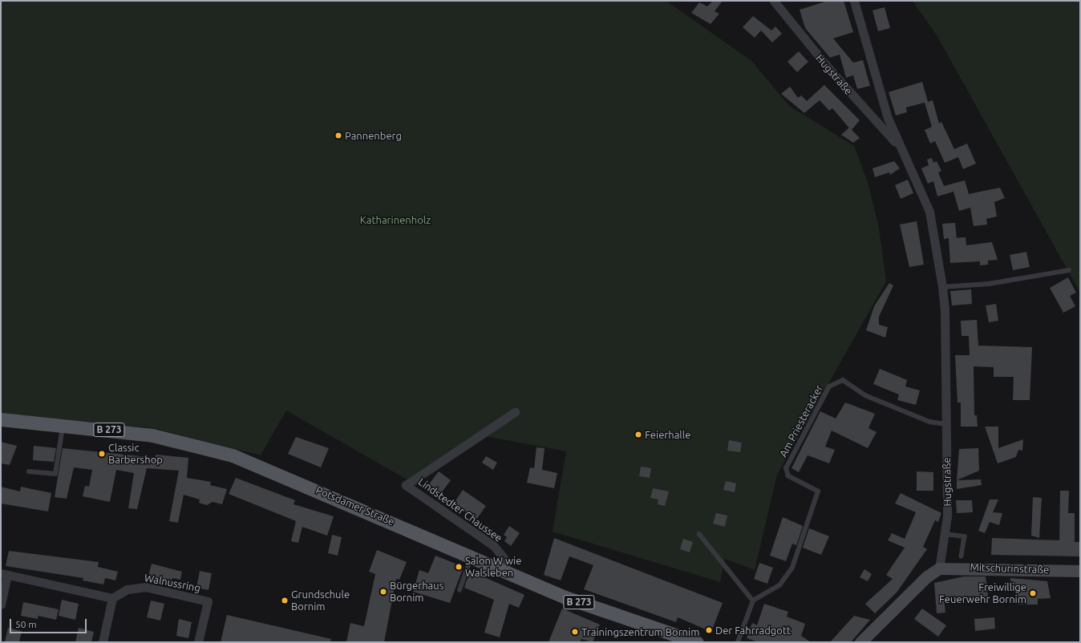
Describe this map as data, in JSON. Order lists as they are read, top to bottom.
{
  "streets": {
    "main road": ["B 273", "Potsdamer Straße", "Mitschurinstraße"],
    "street": ["Hugstraße", "Lindstedter Chaussee", "Walnussring"],
    "lane": ["Am Priesteracker"]
  },
  "crossings": [
    ["Hugstraße", "Am Priesteracker"],
    ["Hugstraße", "Mitschurinstraße"],
    ["Potsdamer Straße", "Lindstedter Chaussee"]
  ],
  "parks": ["Katharinenholz"],
  "places": [
    "Pannenberg",
    "Feierhalle",
    "Classic Barbershop",
    "Salon W wie Walsleben",
    "Bürgerhaus Bornim",
    "Freiwillige Feuerwehr Bornim",
    "Grundschule Bornim",
    "Der Fahrradgott",
    "Trainingszentrum Bornim"
  ],
  "scale_bar": "50 m"
}
